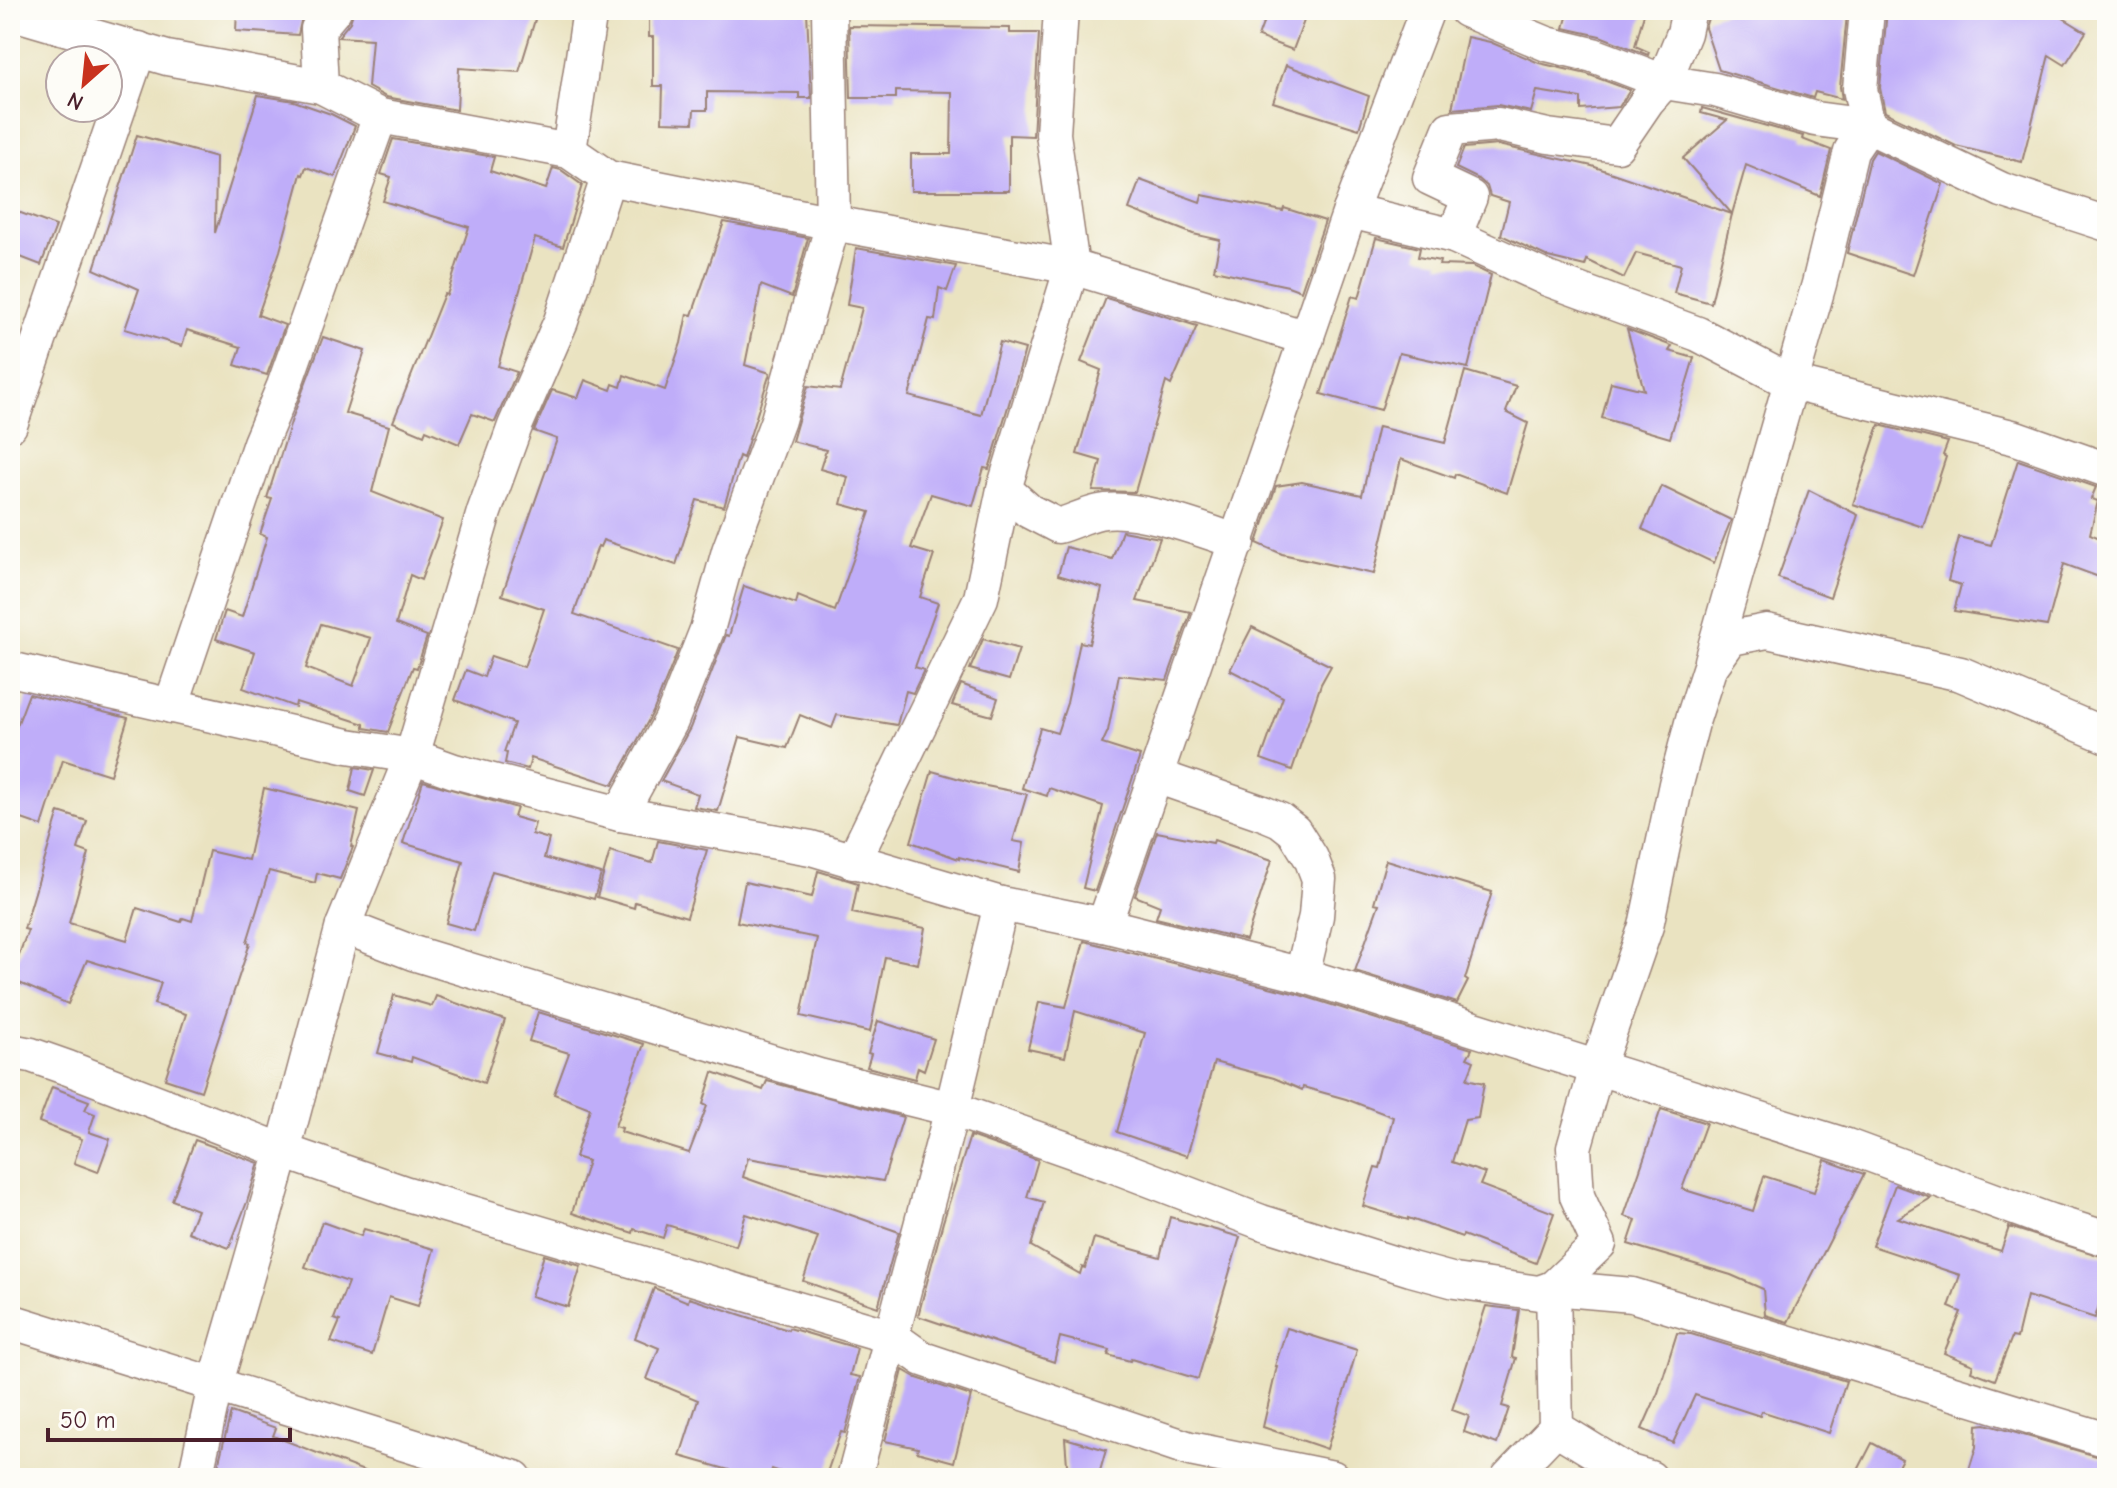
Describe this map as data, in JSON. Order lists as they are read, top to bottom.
{
  "scale_bar": "50 m",
  "north": "bottom left"
}
